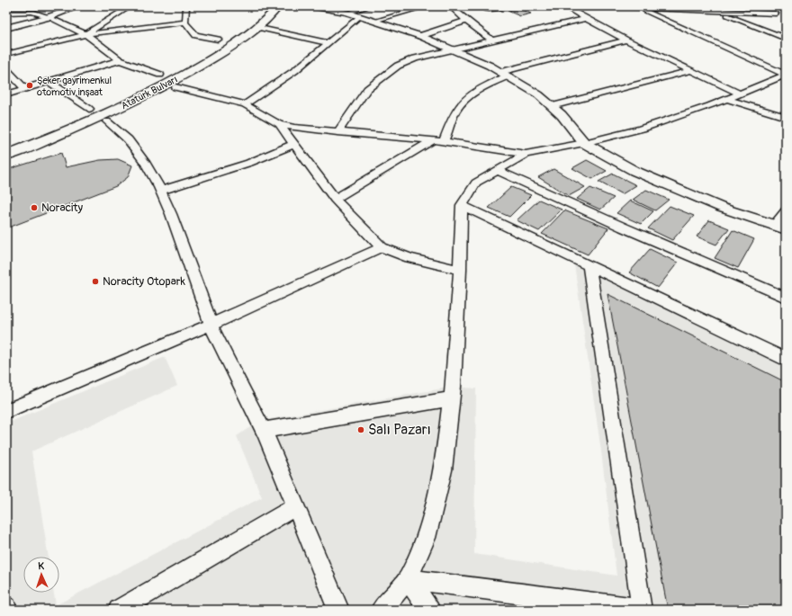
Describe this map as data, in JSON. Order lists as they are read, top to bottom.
{
  "streets": {
    "main road": ["Atatürk Bulvarı"]
  },
  "places": [
    "Şeker gayrimenkul otomotiv inşaat",
    "Noracity",
    "Noracity Otopark",
    "Salı Pazarı"
  ],
  "north": "top"
}
